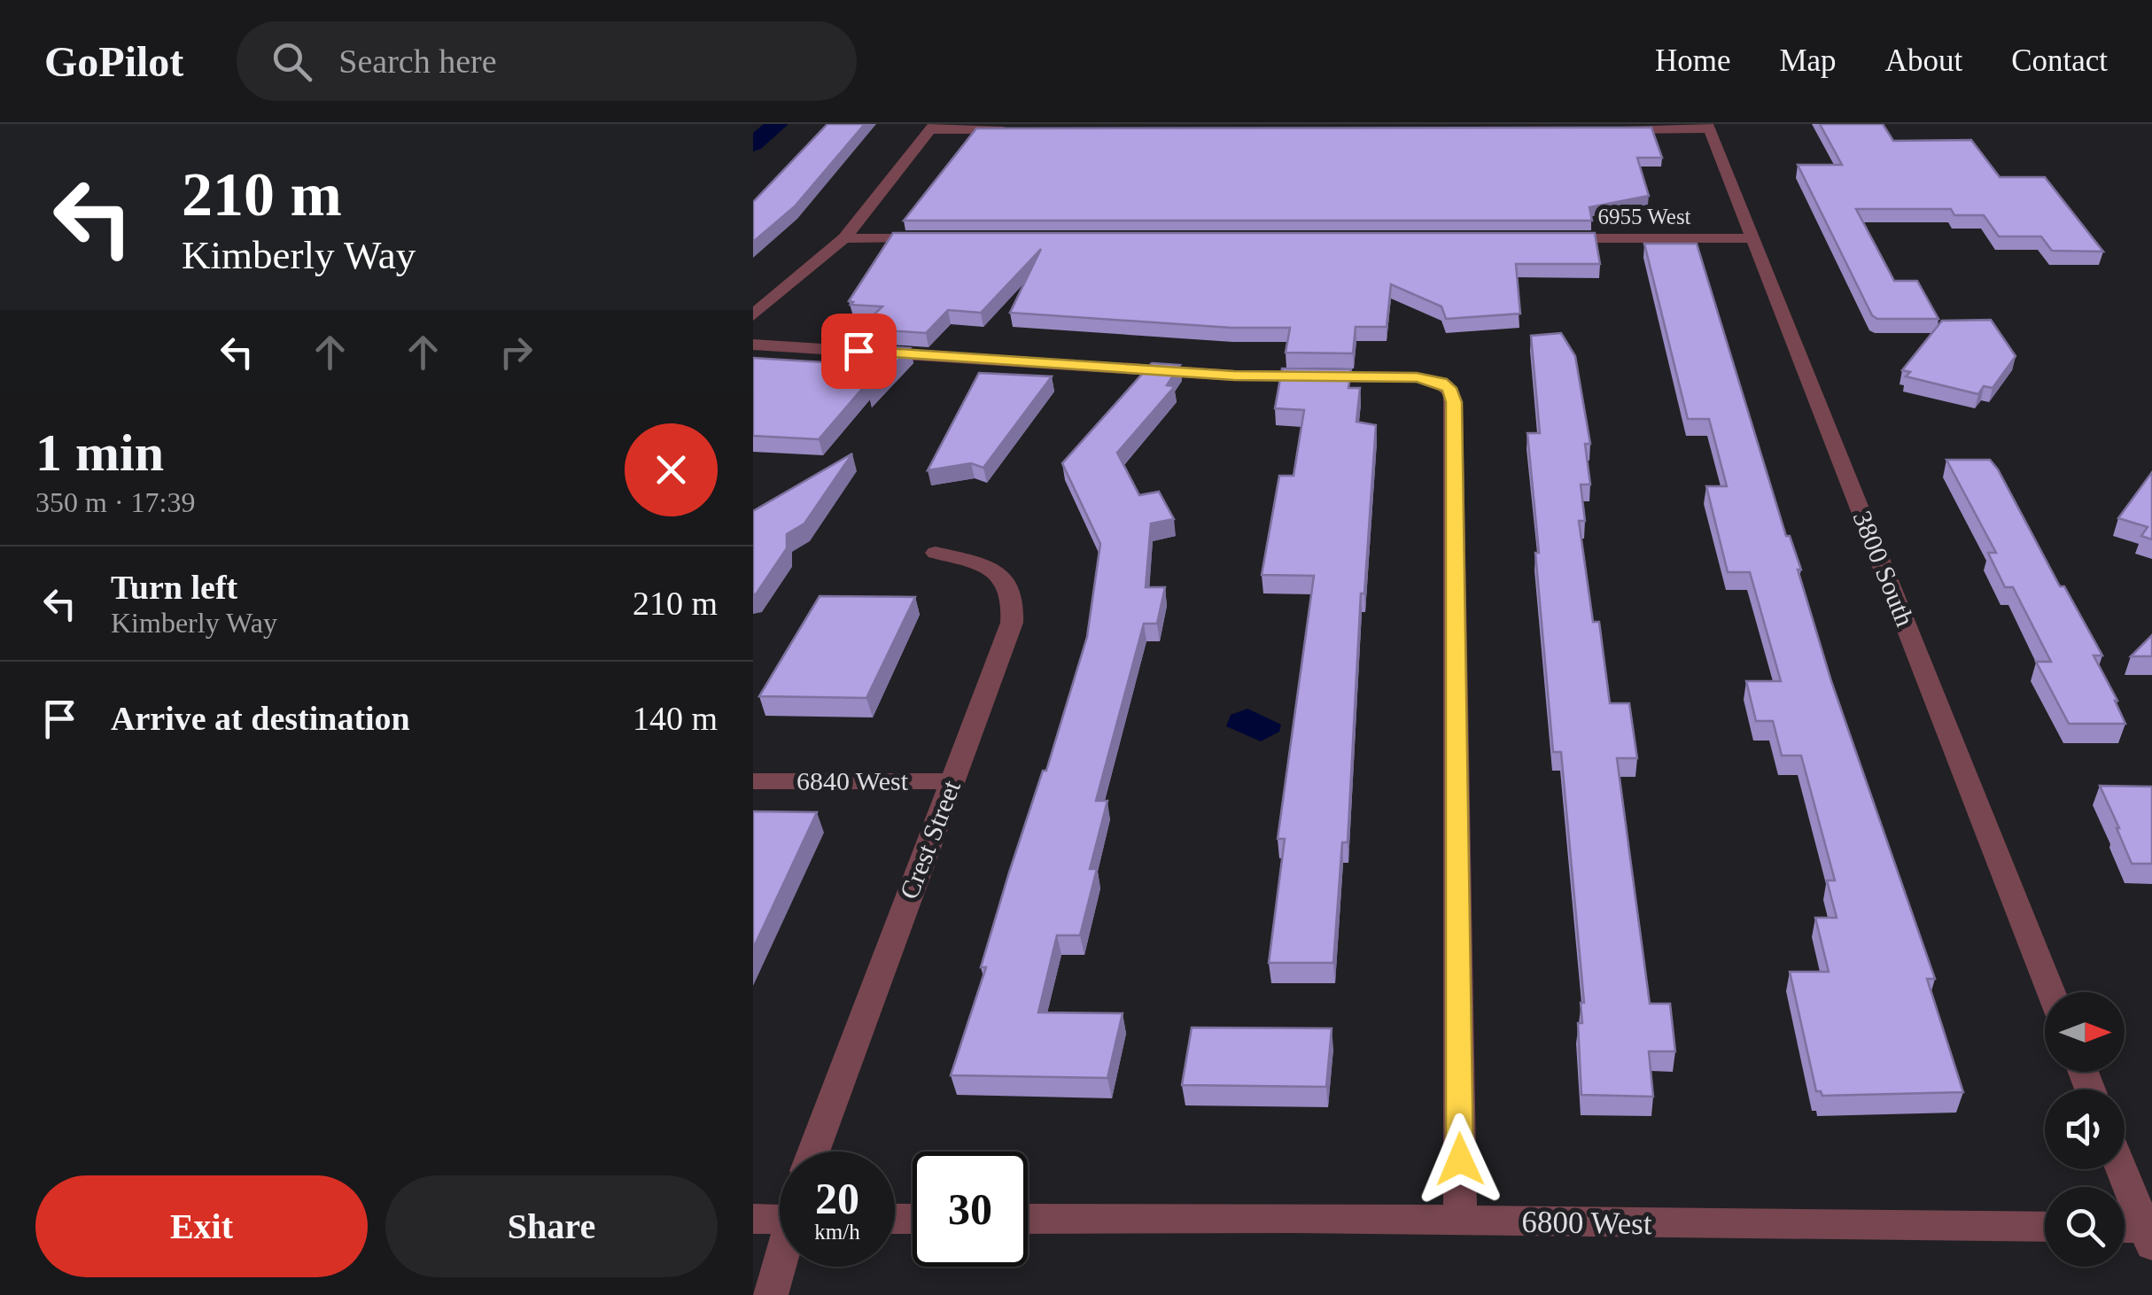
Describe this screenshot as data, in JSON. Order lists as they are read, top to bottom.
{
  "streets": {
    "street": [
      "6955 West",
      "3800 South",
      "6840 West",
      "Crest Street",
      "6800 West"
    ]
  },
  "crossings": [
    ["6955 West", "3800 South"],
    ["6840 West", "Crest Street"]
  ],
  "north": "right",
  "page": {
    "header": "GoPilot",
    "search": "Search here",
    "nav": [
      "Home",
      "Map",
      "About",
      "Contact"
    ],
    "turn": ["210 m", "Kimberly Way"],
    "heading": ["1 min", "350 m · 17:39"],
    "list": [
      {
        "name": "Turn left",
        "note": "Kimberly Way",
        "value": "210 m"
      },
      {
        "name": "Arrive at destination",
        "value": "140 m"
      }
    ],
    "speed": "20 km/h",
    "limit": "30",
    "buttons": ["Exit", "Share"]
  }
}
